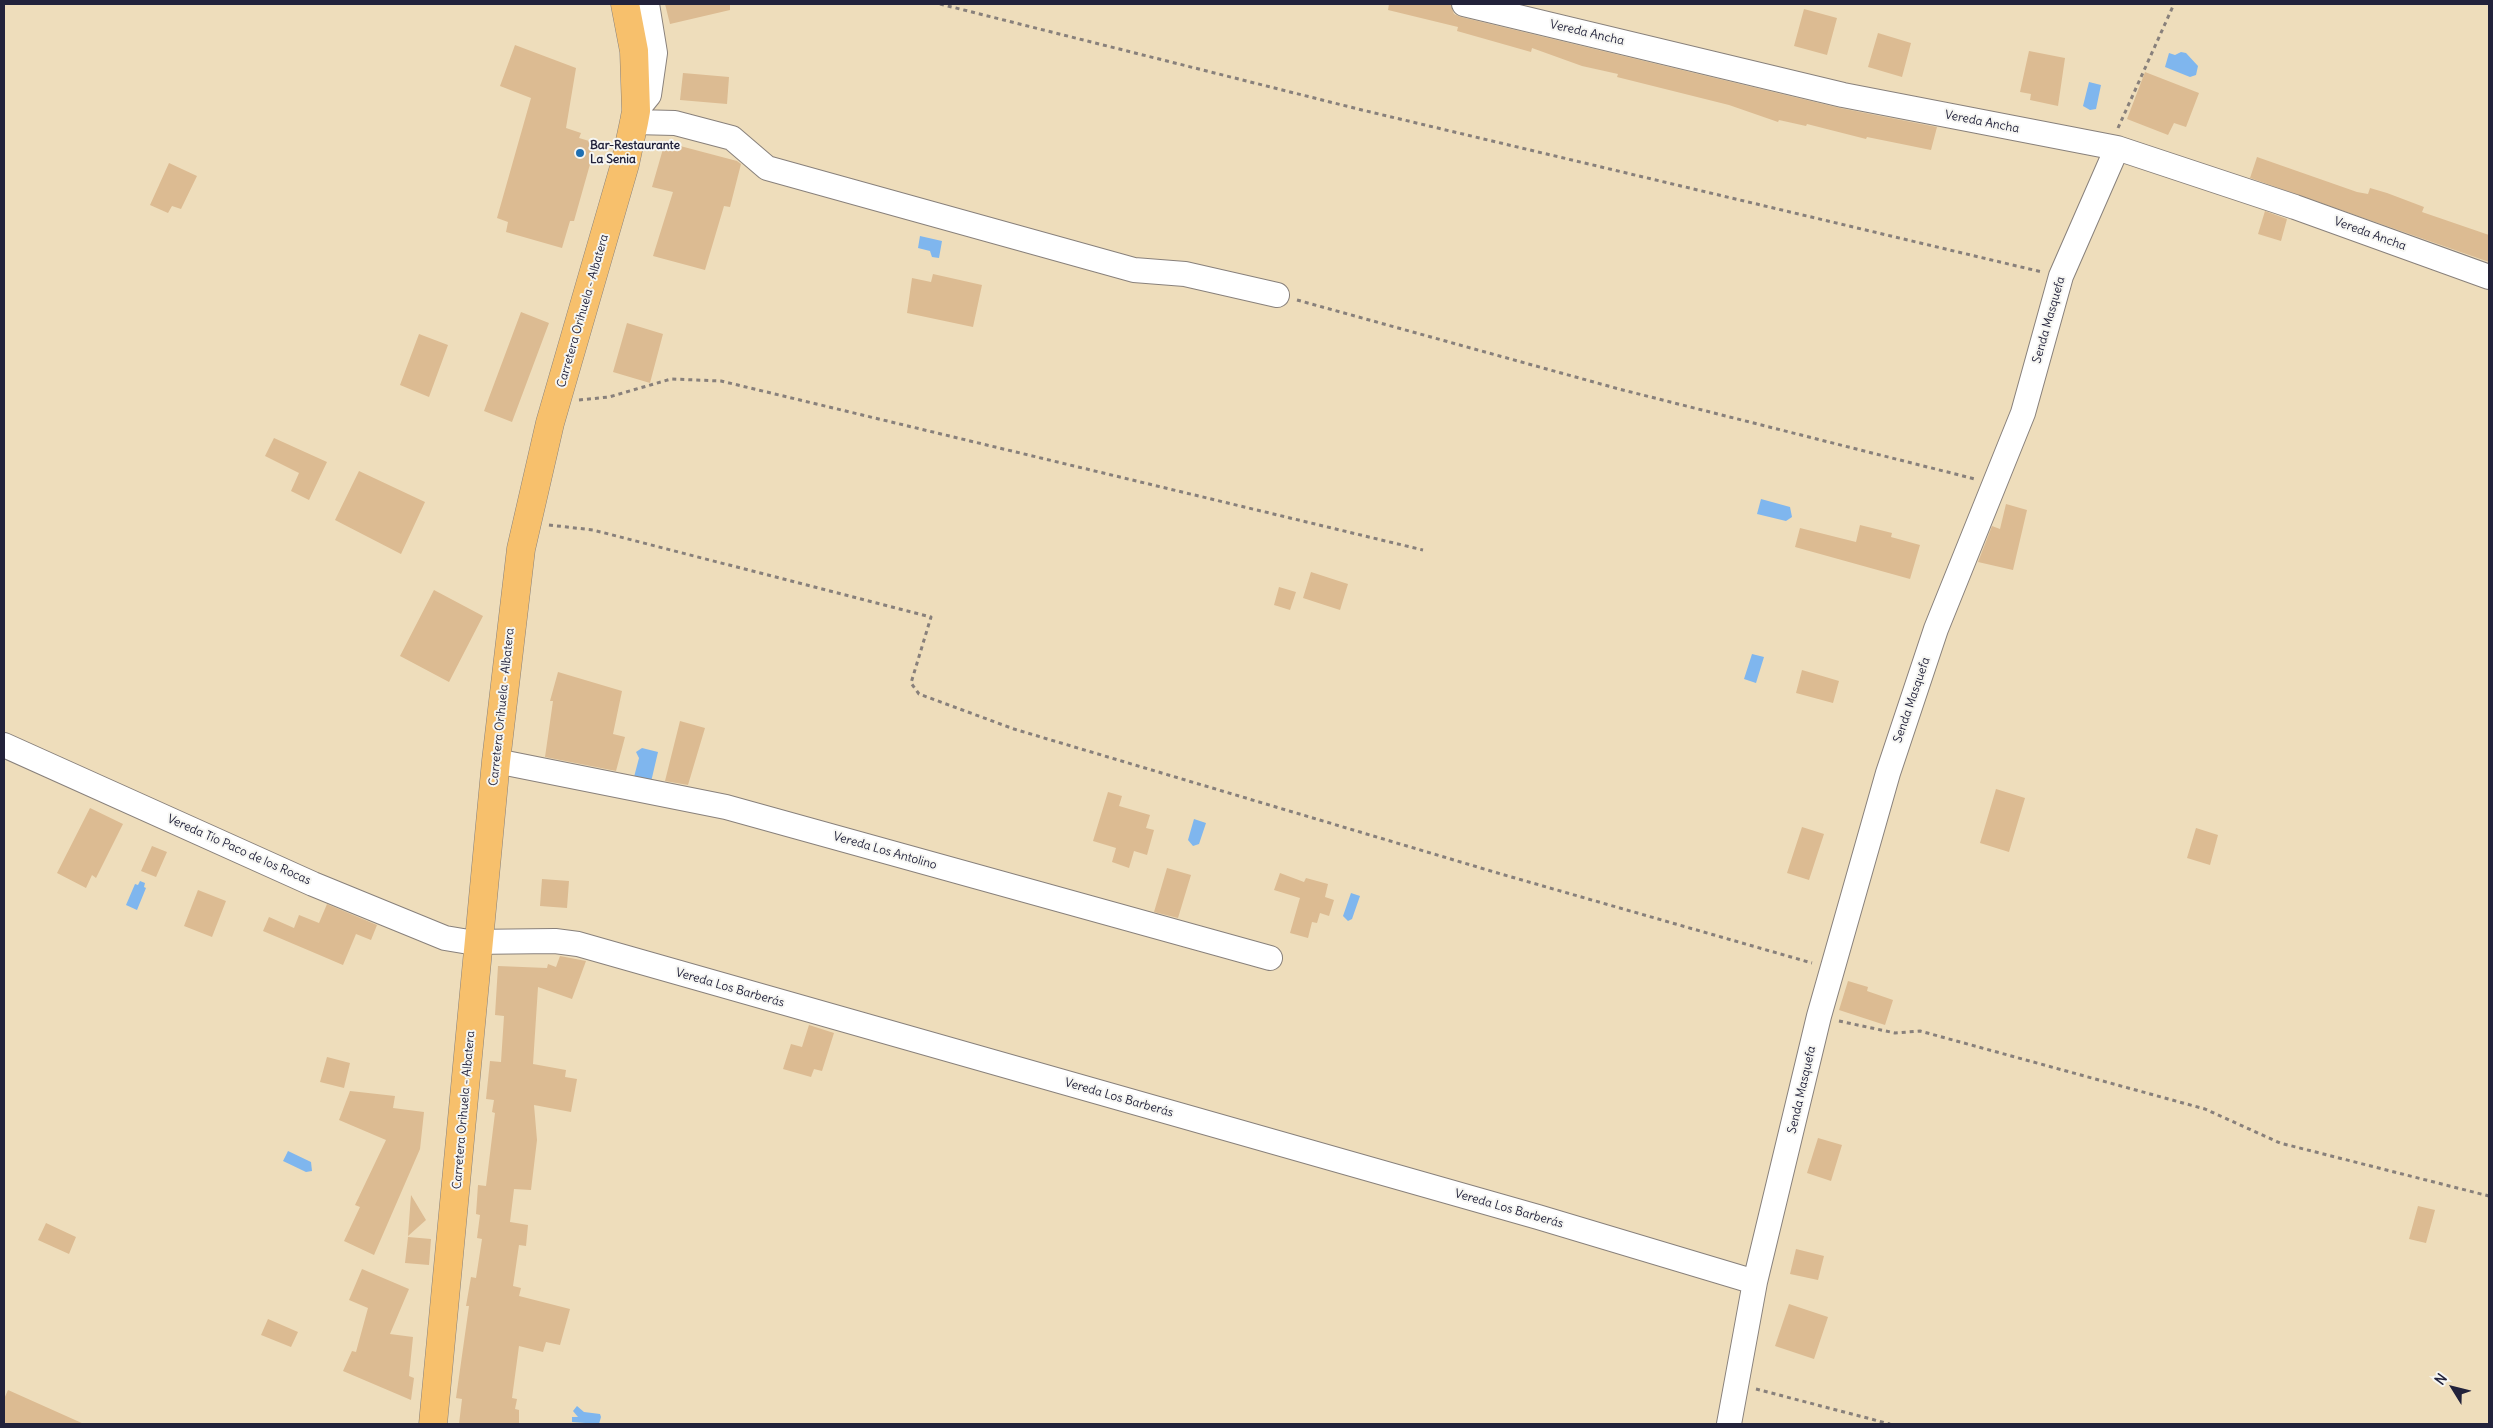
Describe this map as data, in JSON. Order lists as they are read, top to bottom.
{
  "streets": {
    "main road": ["Carretera Orihuela - Albatera"],
    "street": [
      "Vereda Ancha",
      "Senda Masquefa",
      "Vereda Tío Paco de los Rocas",
      "Vereda Los Antolino",
      "Vereda Los Barberás"
    ]
  },
  "crossings": [
    ["Vereda Ancha", "Senda Masquefa"],
    ["Carretera Orihuela - Albatera", "Vereda Tío Paco de los Rocas"],
    ["Carretera Orihuela - Albatera", "Vereda Los Antolino"],
    ["Carretera Orihuela - Albatera", "Vereda Los Barberás"],
    ["Senda Masquefa", "Vereda Los Barberás"],
    ["Vereda Tío Paco de los Rocas", "Vereda Los Barberás"]
  ],
  "places": ["Bar-Restaurante La Senia"],
  "north": "top left"
}
